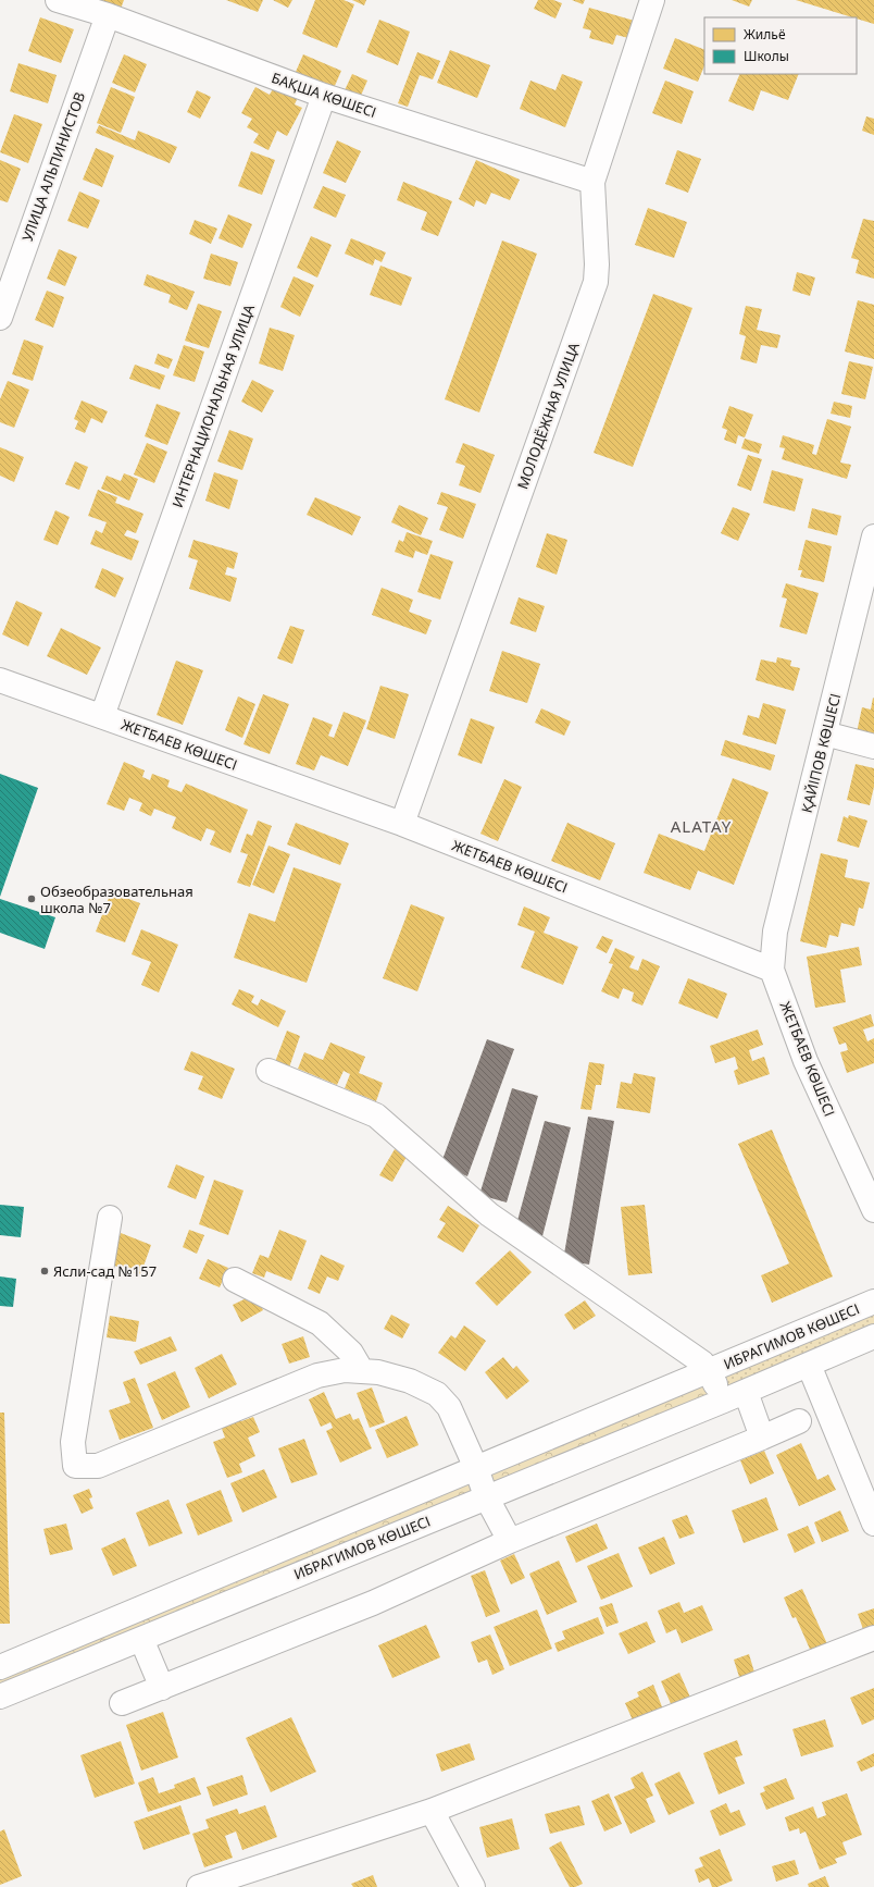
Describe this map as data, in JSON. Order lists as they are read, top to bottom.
{
  "streets": {
    "street": [
      "БАҚША КӨШЕСІ",
      "УЛИЦА АЛЬПИНИСТОВ",
      "ИНТЕРНАЦИОНАЛЬНАЯ УЛИЦА",
      "МОЛОДЁЖНАЯ УЛИЦА",
      "ЖЕТБАЕВ КӨШЕСІ",
      "ҚАЙІПОВ КӨШЕСІ",
      "ИБРАГИМОВ КӨШЕСІ"
    ]
  },
  "crossings": [
    ["БАҚША КӨШЕСІ", "УЛИЦА АЛЬПИНИСТОВ"],
    ["БАҚША КӨШЕСІ", "ИНТЕРНАЦИОНАЛЬНАЯ УЛИЦА"],
    ["БАҚША КӨШЕСІ", "МОЛОДЁЖНАЯ УЛИЦА"],
    ["ИНТЕРНАЦИОНАЛЬНАЯ УЛИЦА", "ЖЕТБАЕВ КӨШЕСІ"],
    ["МОЛОДЁЖНАЯ УЛИЦА", "ЖЕТБАЕВ КӨШЕСІ"],
    ["ЖЕТБАЕВ КӨШЕСІ", "ҚАЙІПОВ КӨШЕСІ"]
  ],
  "districts": ["ALATAY"],
  "places": ["Обзеобразовательная школа №7", "Ясли-сад №157"],
  "legend": ["Жильё", "Школы"]
}
